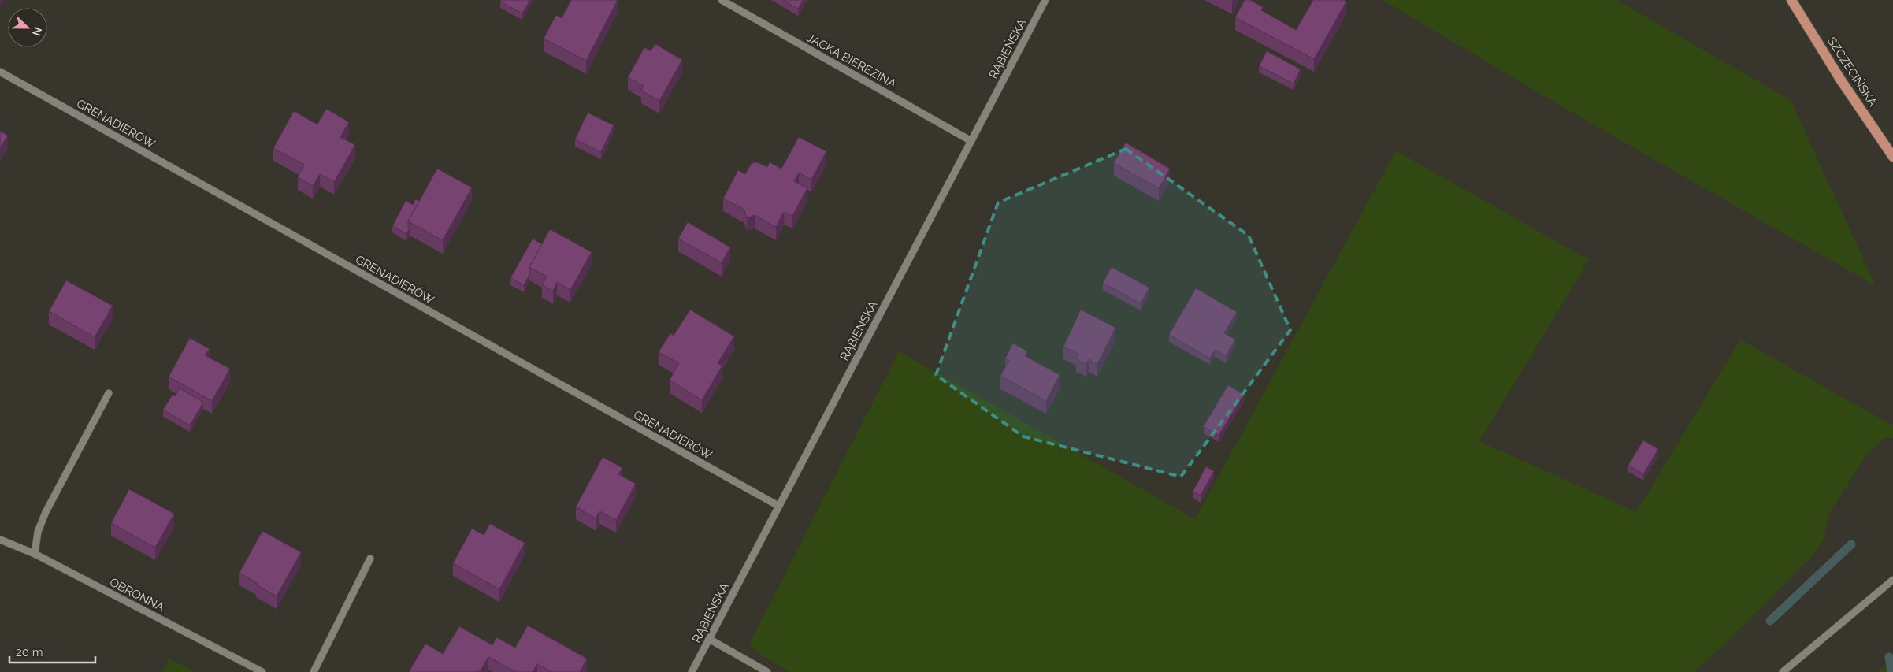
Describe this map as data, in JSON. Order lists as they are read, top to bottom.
{
  "streets": {
    "main road": ["SZCZECIŃSKA"],
    "street": [
      "RĄBIEŃSKA",
      "JACKA BIEREZINA",
      "GRENADIERÓW",
      "OBRONNA"
    ]
  },
  "crossings": [
    ["RĄBIEŃSKA", "JACKA BIEREZINA"],
    ["RĄBIEŃSKA", "GRENADIERÓW"]
  ],
  "scale_bar": "20 m",
  "north": "right"
}
